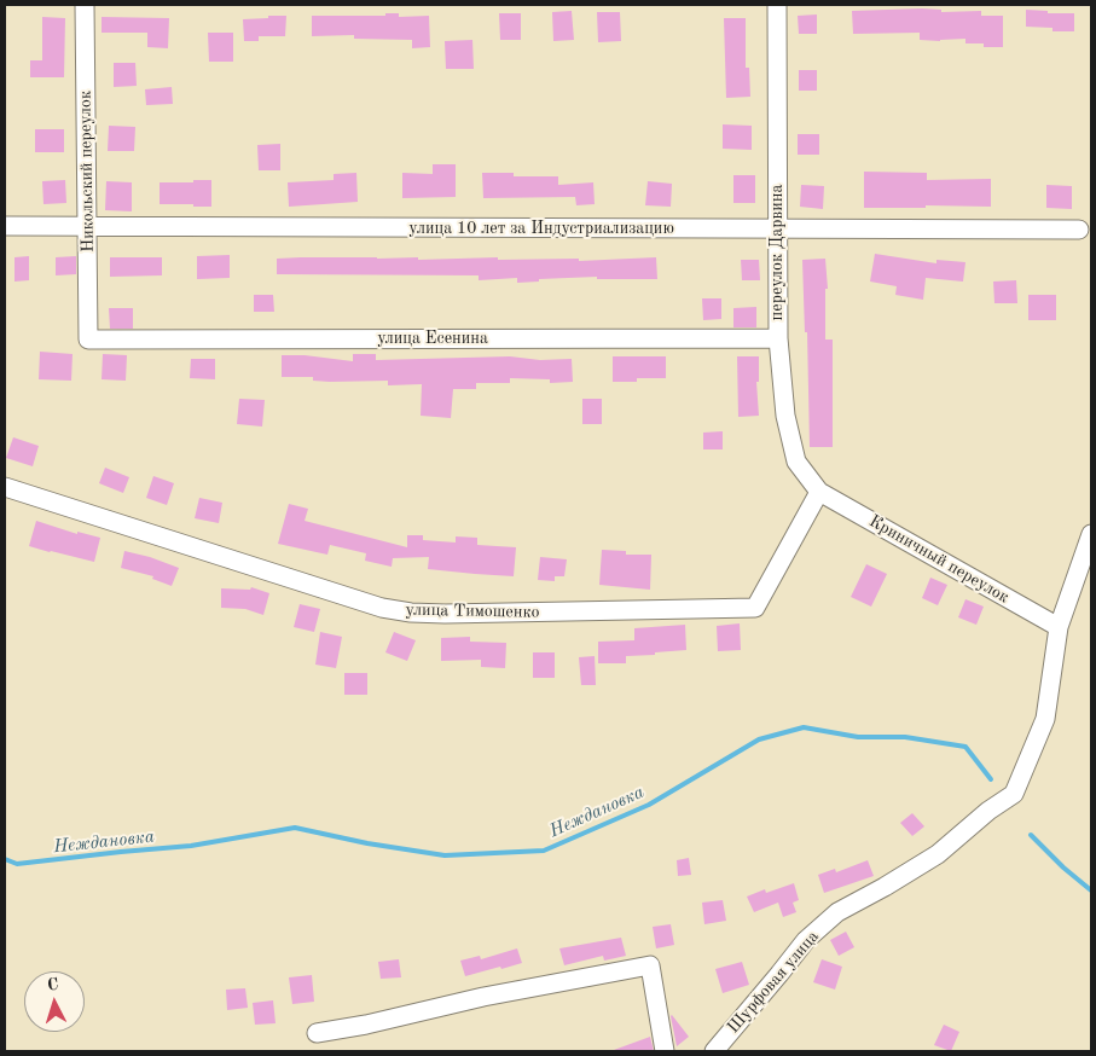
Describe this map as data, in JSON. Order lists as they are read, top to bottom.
{
  "streets": {
    "street": [
      "Никольский переулок",
      "улица 10 лет за Индустриализацию",
      "переулок Дарвина",
      "улица Есенина",
      "Криничный переулок",
      "улица Тимошенко",
      "Шурфовая улица"
    ]
  },
  "crossings": [
    ["Никольский переулок", "улица 10 лет за Индустриализацию"],
    ["Никольский переулок", "улица Есенина"],
    ["улица 10 лет за Индустриализацию", "переулок Дарвина"],
    ["переулок Дарвина", "улица Есенина"],
    ["переулок Дарвина", "Криничный переулок"],
    ["переулок Дарвина", "улица Тимошенко"],
    ["Криничный переулок", "улица Тимошенко"],
    ["Криничный переулок", "Шурфовая улица"]
  ],
  "water": ["Неждановка"],
  "north": "top"
}
